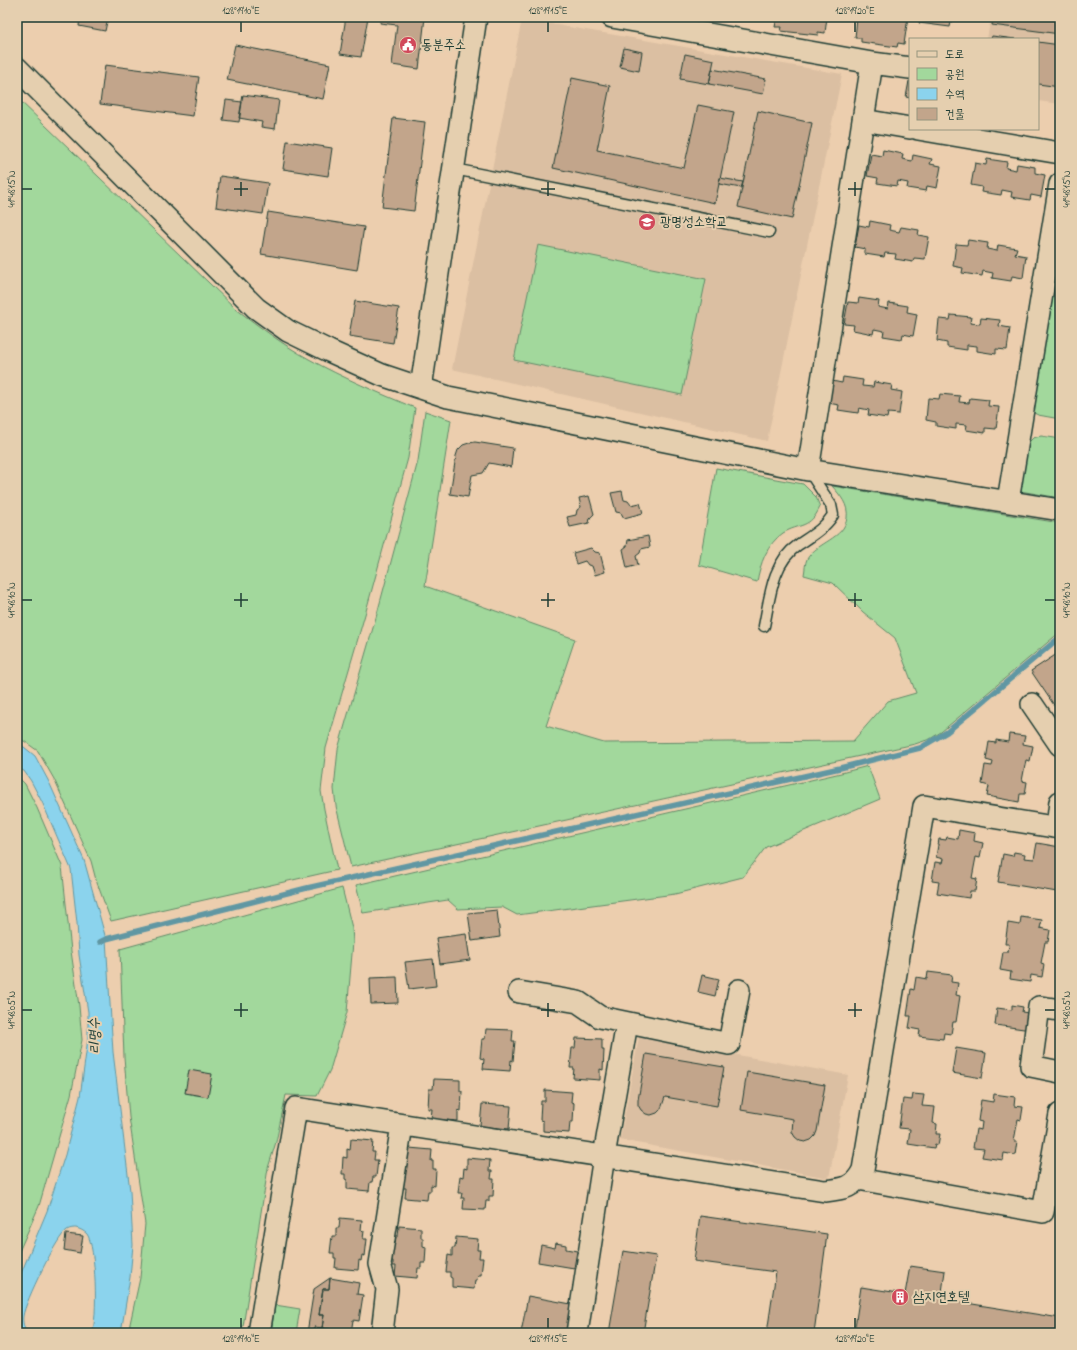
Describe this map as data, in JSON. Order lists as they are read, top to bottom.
{
  "water": ["리명수"],
  "places": {
    "public building": ["동분주소"],
    "school or university": ["광명성소학교"],
    "building": ["삼지연호텔"]
  },
  "legend": [
    "도로",
    "공원",
    "수역",
    "건물"
  ],
  "coordinates": [
    "128°19'10\"E",
    "128°19'15\"E",
    "128°19'20\"E",
    "41°48'15\"N",
    "41°48'10\"N",
    "41°48'05\"N"
  ]
}
